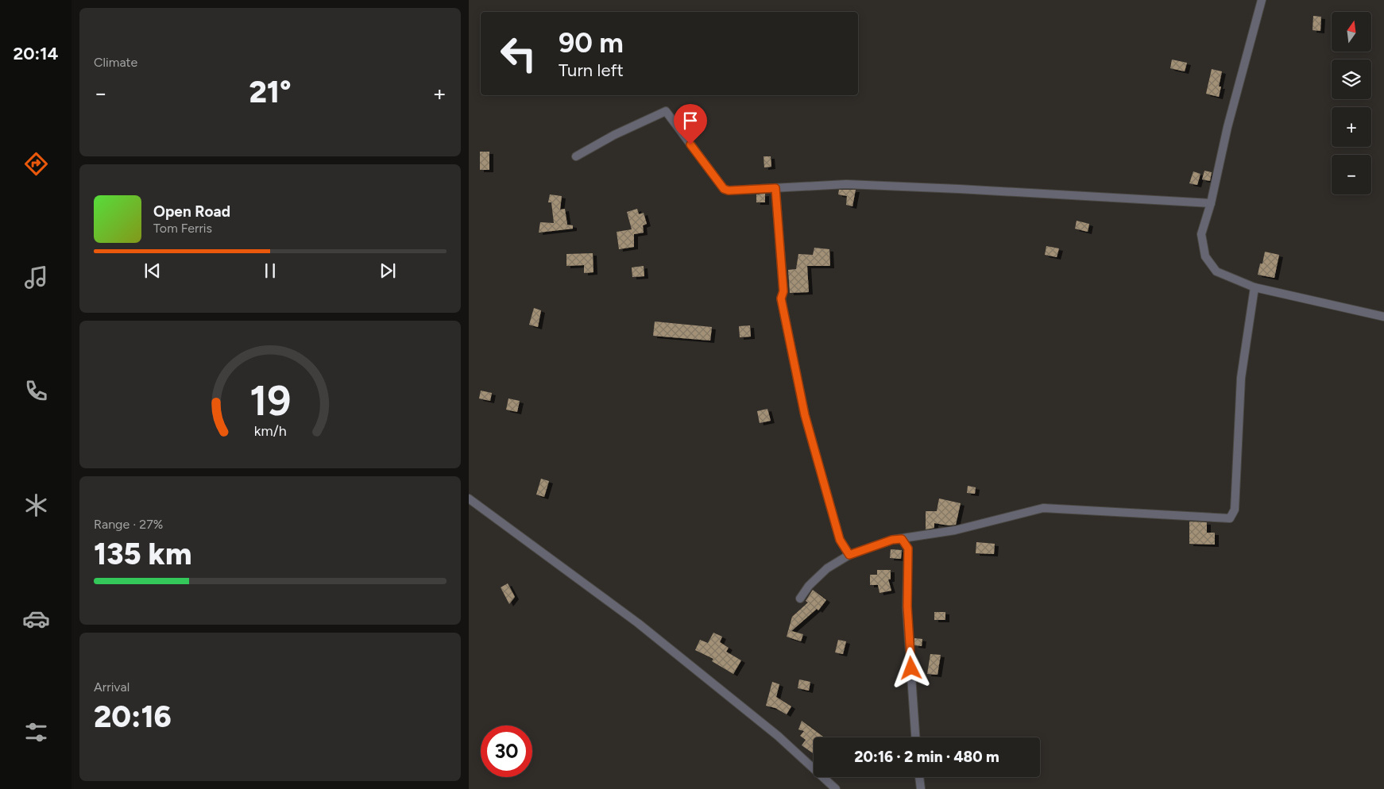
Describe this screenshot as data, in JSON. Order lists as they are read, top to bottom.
{
  "north": "top",
  "page": {
    "tabs": "20:14",
    "tile": [
      "Climate",
      ["Range · 27%", "135 km"],
      ["Arrival", "20:16"]
    ],
    "map_buttons": ["+", "−"],
    "turn": ["90 m", "Turn left"],
    "heat": ["−", "21°", "+"],
    "song": ["Open Road", "Tom Ferris"],
    "limit": "30",
    "trip": "20:16 · 2 min · 480 m",
    "gauge": ["19", "km/h"]
  }
}
